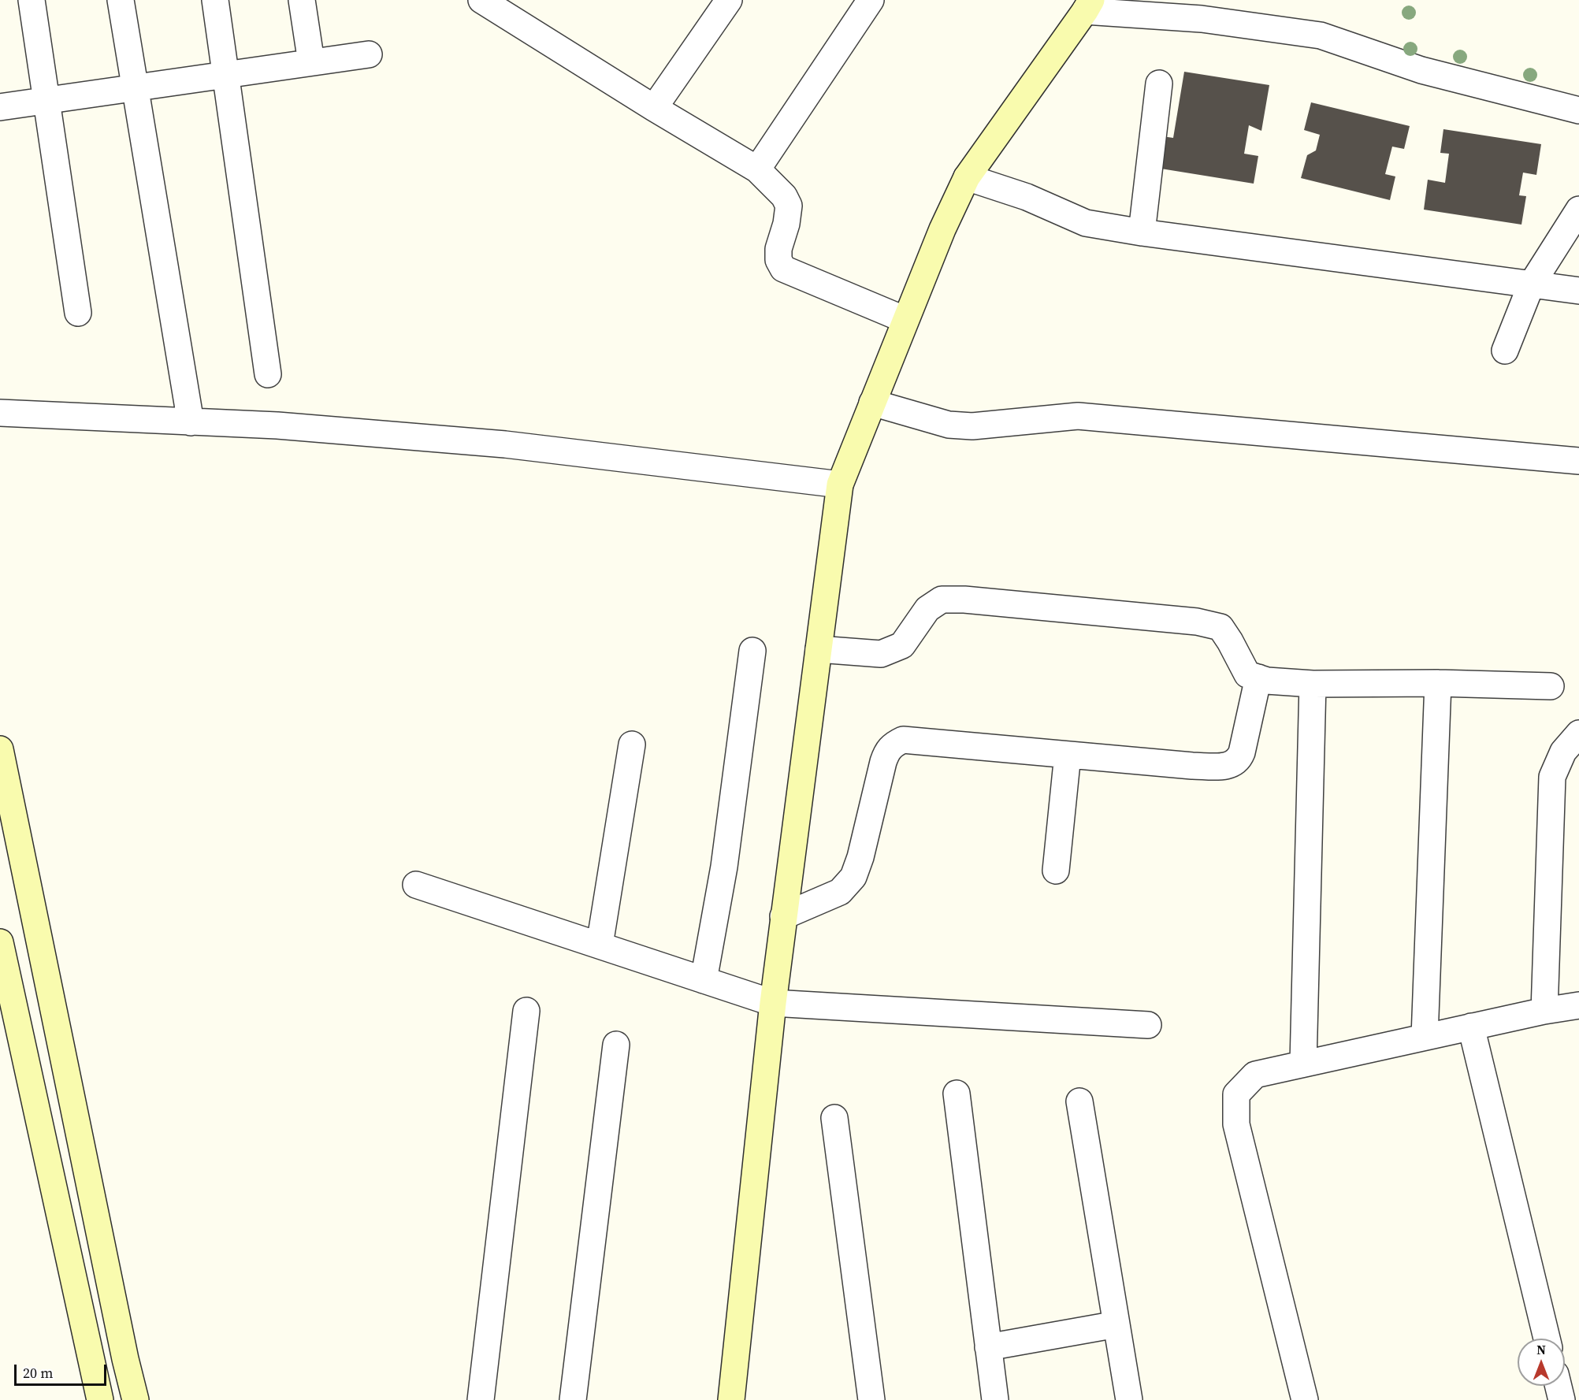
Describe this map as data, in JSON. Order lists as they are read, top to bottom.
{
  "scale_bar": "20 m",
  "north": "top"
}
